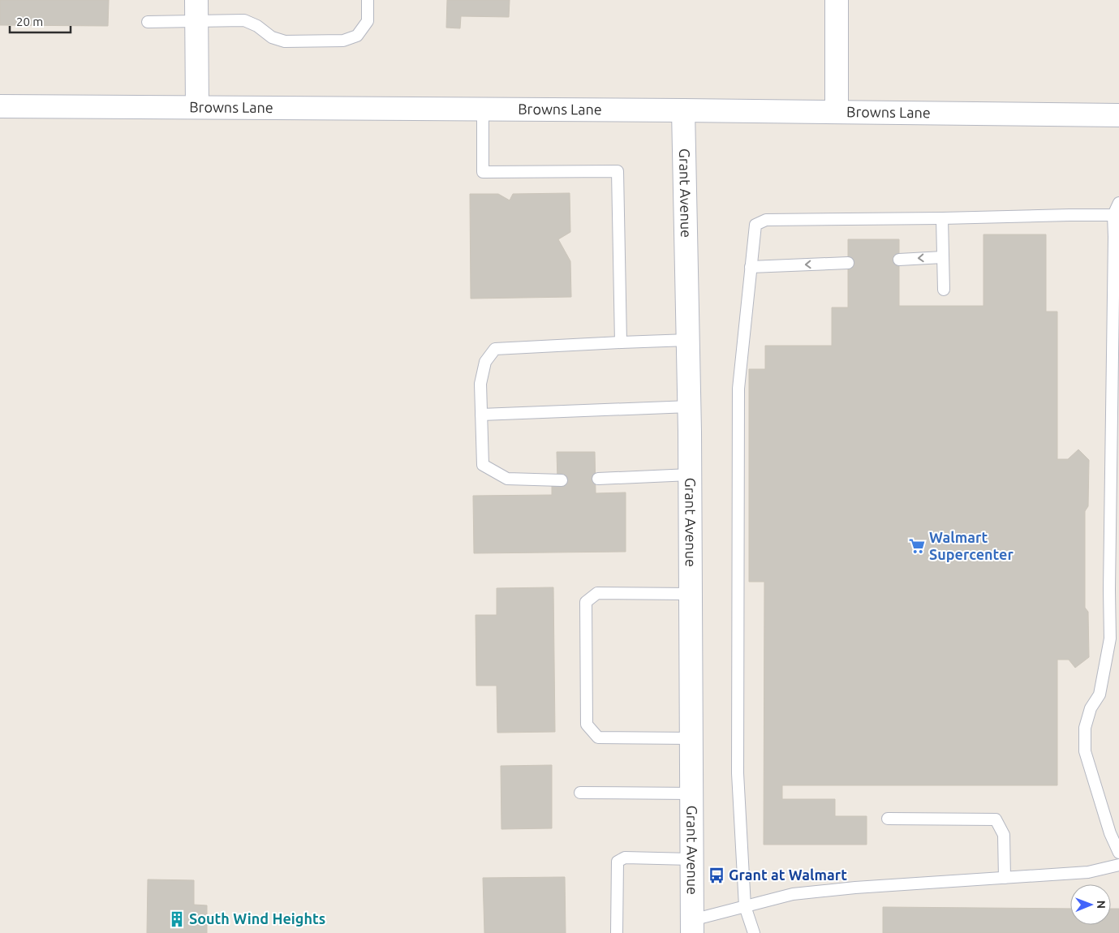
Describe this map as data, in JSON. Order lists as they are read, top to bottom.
{
  "streets": {
    "street": ["Browns Lane", "Grant Avenue"]
  },
  "crossings": [
    ["Browns Lane", "Grant Avenue"]
  ],
  "places": {
    "supermarket": ["Walmart Supercenter"],
    "bus stop": ["Grant at Walmart"],
    "building": ["South Wind Heights"]
  },
  "scale_bar": "20 m",
  "north": "right"
}
